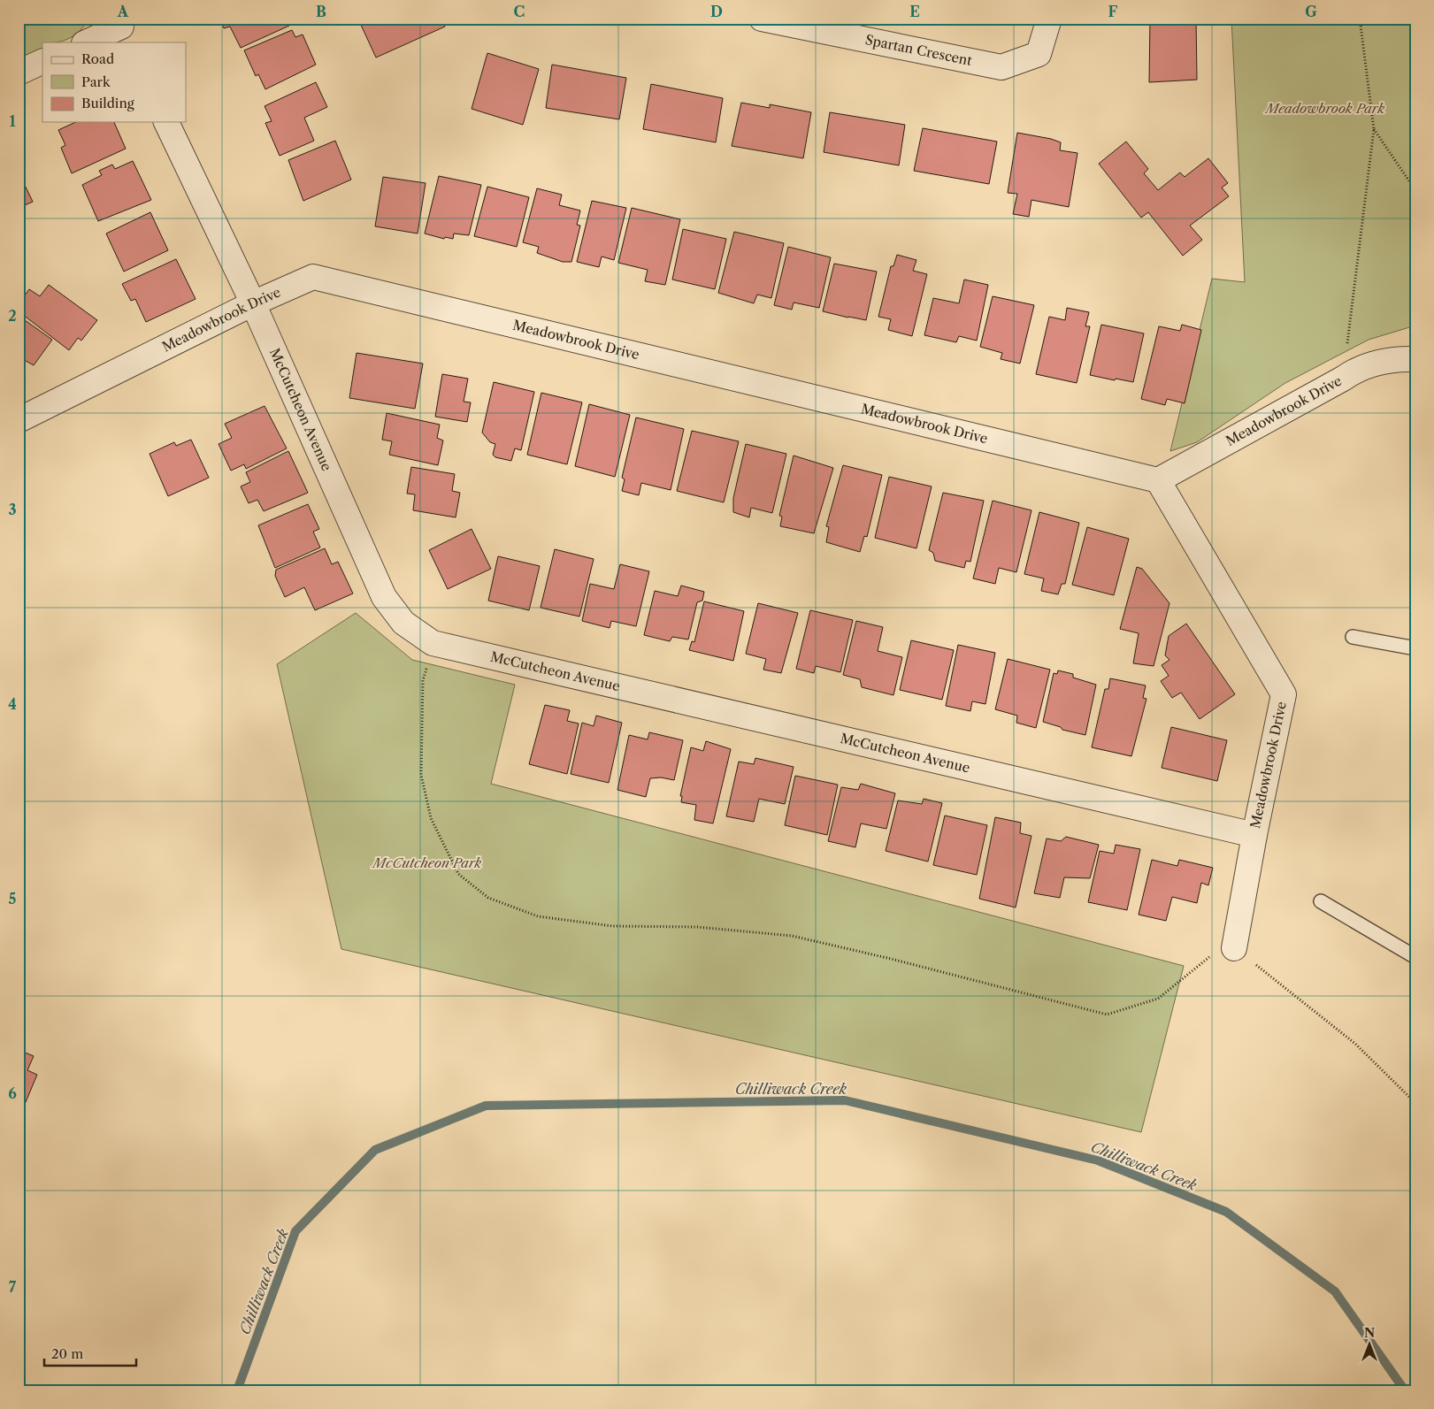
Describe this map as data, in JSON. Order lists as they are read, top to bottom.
{
  "streets": {
    "street": ["Spartan Crescent", "Meadowbrook Drive", "McCutcheon Avenue"]
  },
  "crossings": [
    ["Meadowbrook Drive", "McCutcheon Avenue"]
  ],
  "water": ["Chilliwack Creek"],
  "parks": ["Meadowbrook Park", "McCutcheon Park"],
  "legend": ["Road", "Park", "Building"],
  "scale_bar": "20 m",
  "north": "top",
  "grid": {
    "columns": [
      "A",
      "B",
      "C",
      "D",
      "E",
      "F",
      "G"
    ],
    "rows": [
      "1",
      "2",
      "3",
      "4",
      "5",
      "6",
      "7"
    ]
  }
}
